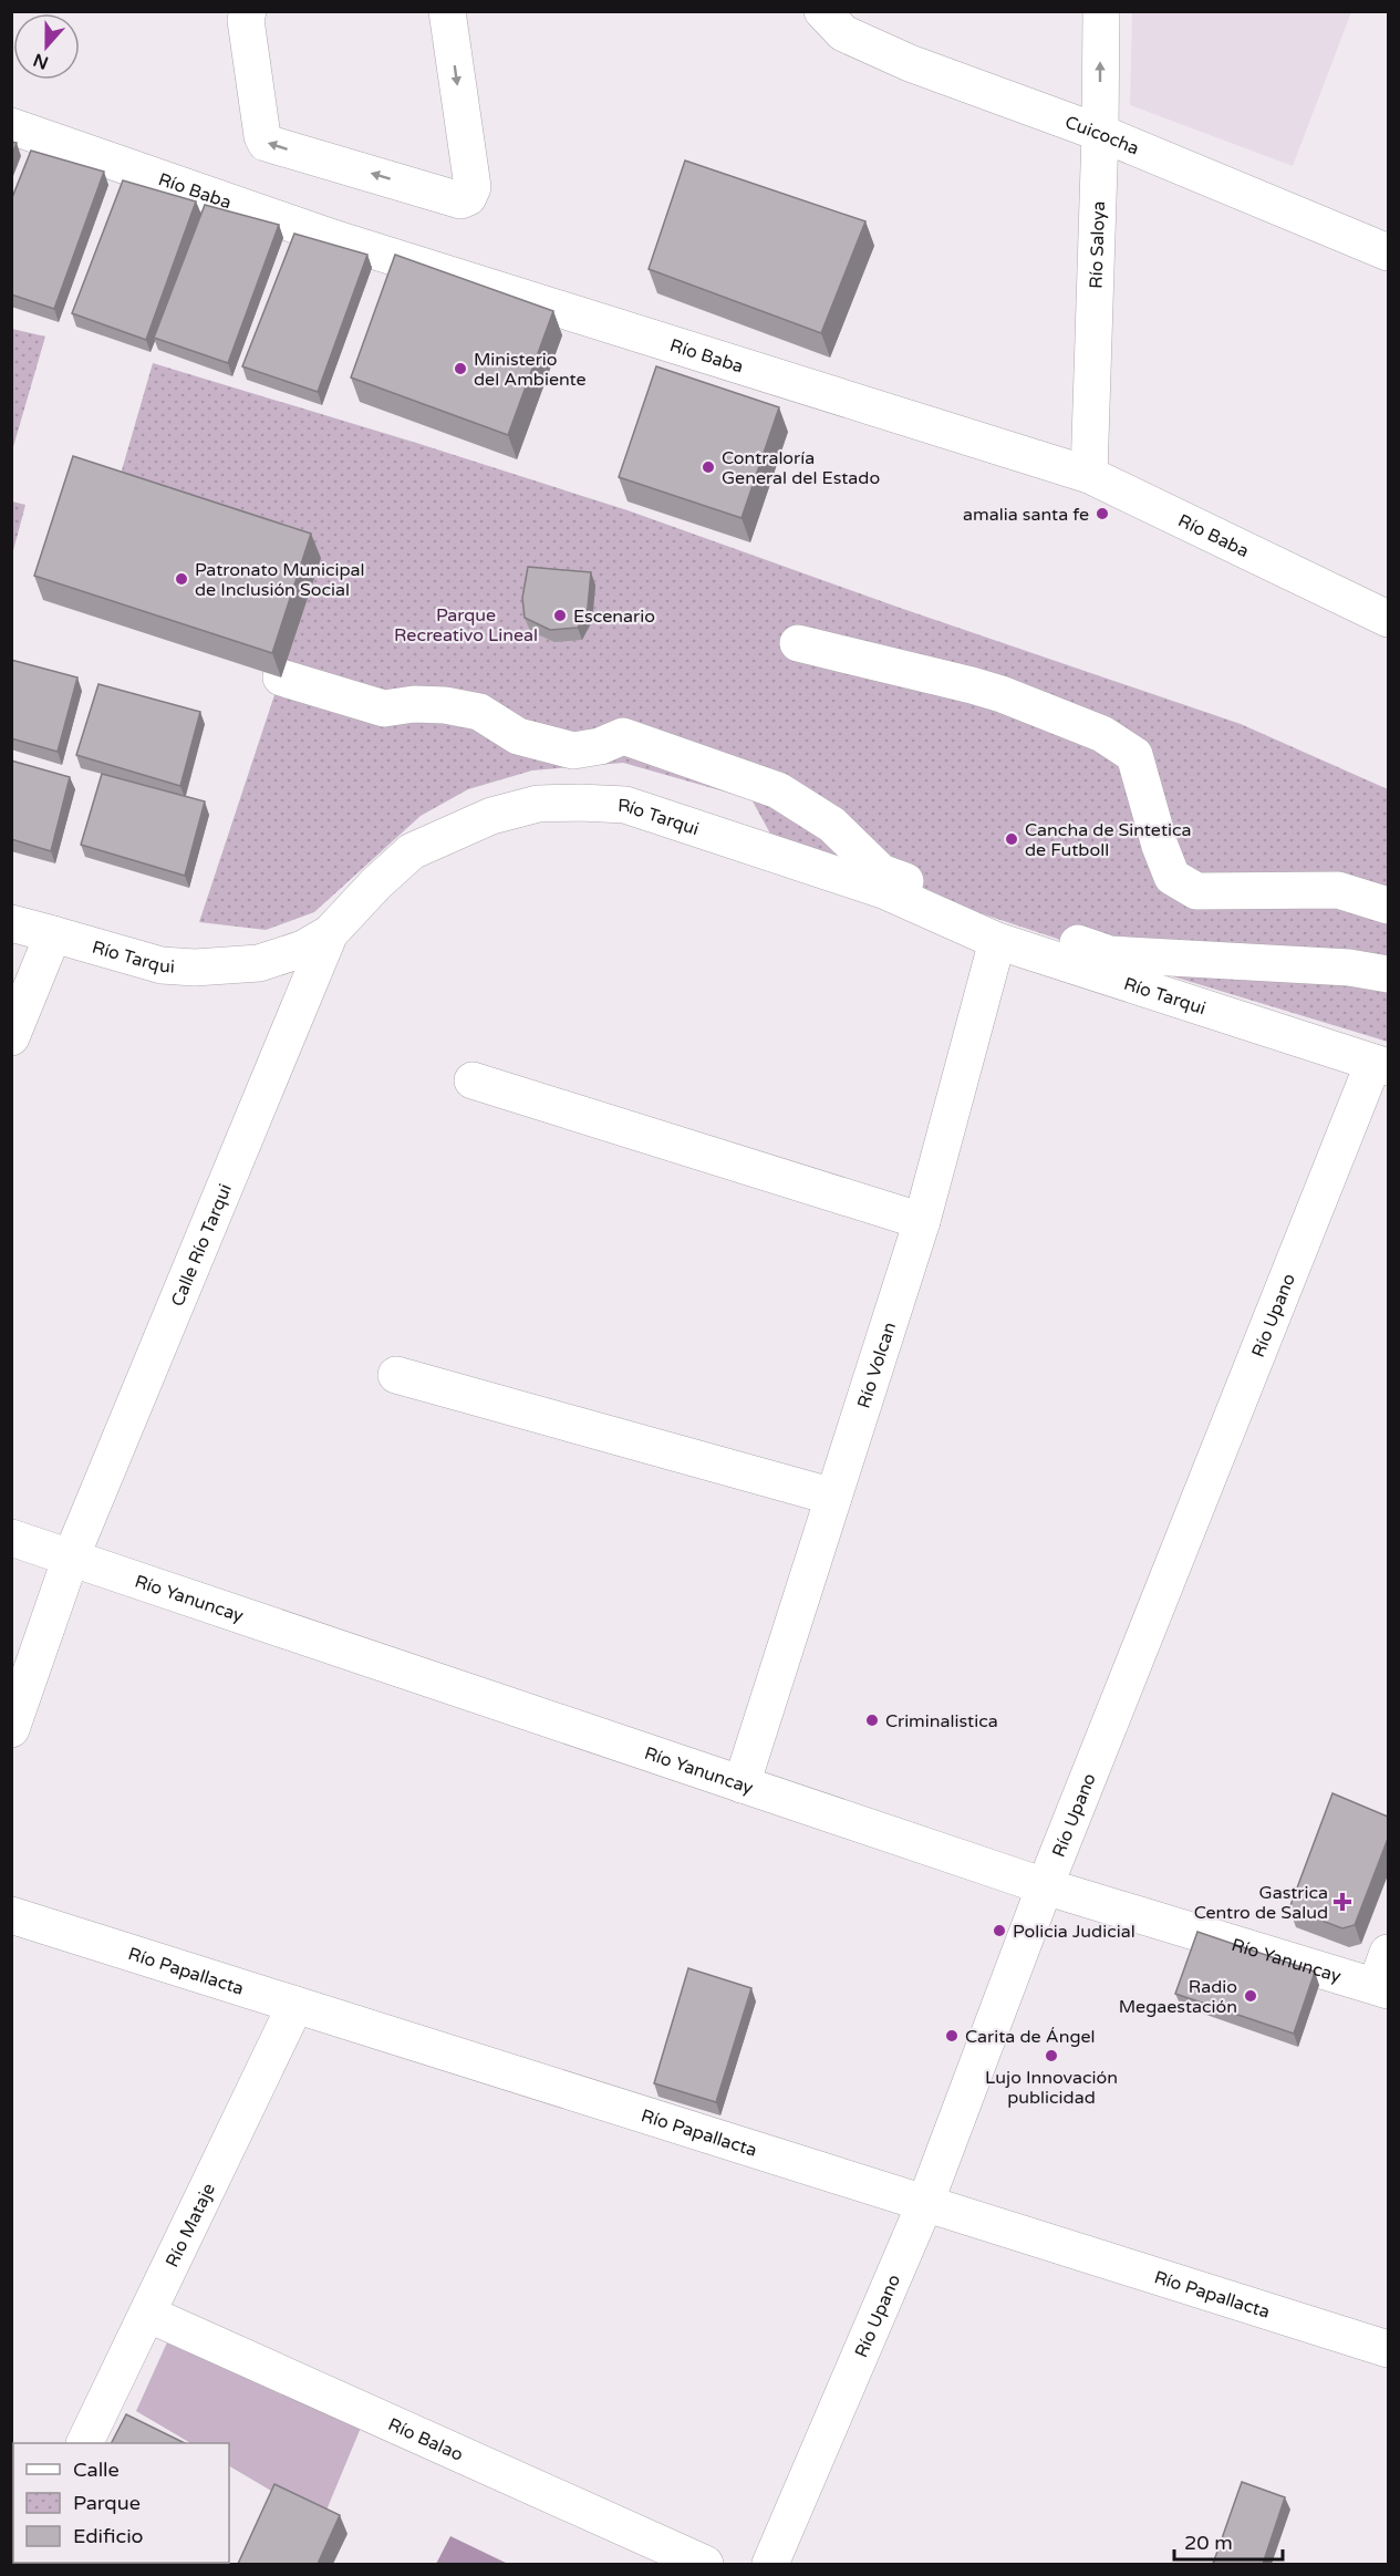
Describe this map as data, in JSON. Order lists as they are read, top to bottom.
{
  "streets": {
    "street": [
      "Cuicocha",
      "Río Baba",
      "Río Saloya",
      "Río Tarqui",
      "Calle Río Tarqui",
      "Río Upano",
      "Río Volcan",
      "Río Yanuncay",
      "Río Papallacta",
      "Río Mataje",
      "Río Balao"
    ]
  },
  "crossings": [
    ["Cuicocha", "Río Saloya"],
    ["Río Baba", "Río Saloya"],
    ["Río Tarqui", "Calle Río Tarqui"],
    ["Río Tarqui", "Río Upano"],
    ["Río Tarqui", "Río Volcan"],
    ["Calle Río Tarqui", "Río Yanuncay"],
    ["Río Upano", "Río Yanuncay"],
    ["Río Upano", "Río Papallacta"],
    ["Río Volcan", "Río Yanuncay"],
    ["Río Papallacta", "Río Mataje"],
    ["Río Mataje", "Río Balao"]
  ],
  "parks": ["Parque Recreativo Lineal"],
  "places": {
    "other": [
      "Ministerio del Ambiente",
      "Contraloría General del Estado",
      "amalia santa fe",
      "Patronato Municipal de Inclusión Social",
      "Escenario",
      "Cancha de Sintetica de Futboll",
      "Criminalistica",
      "Policia Judicial",
      "Radio Megaestación",
      "Carita de Ángel",
      "Lujo Innovación publicidad"
    ],
    "health": ["Gastrica Centro de Salud"]
  },
  "legend": ["Calle", "Parque", "Edificio"],
  "scale_bar": "20 m",
  "north": "bottom"
}
